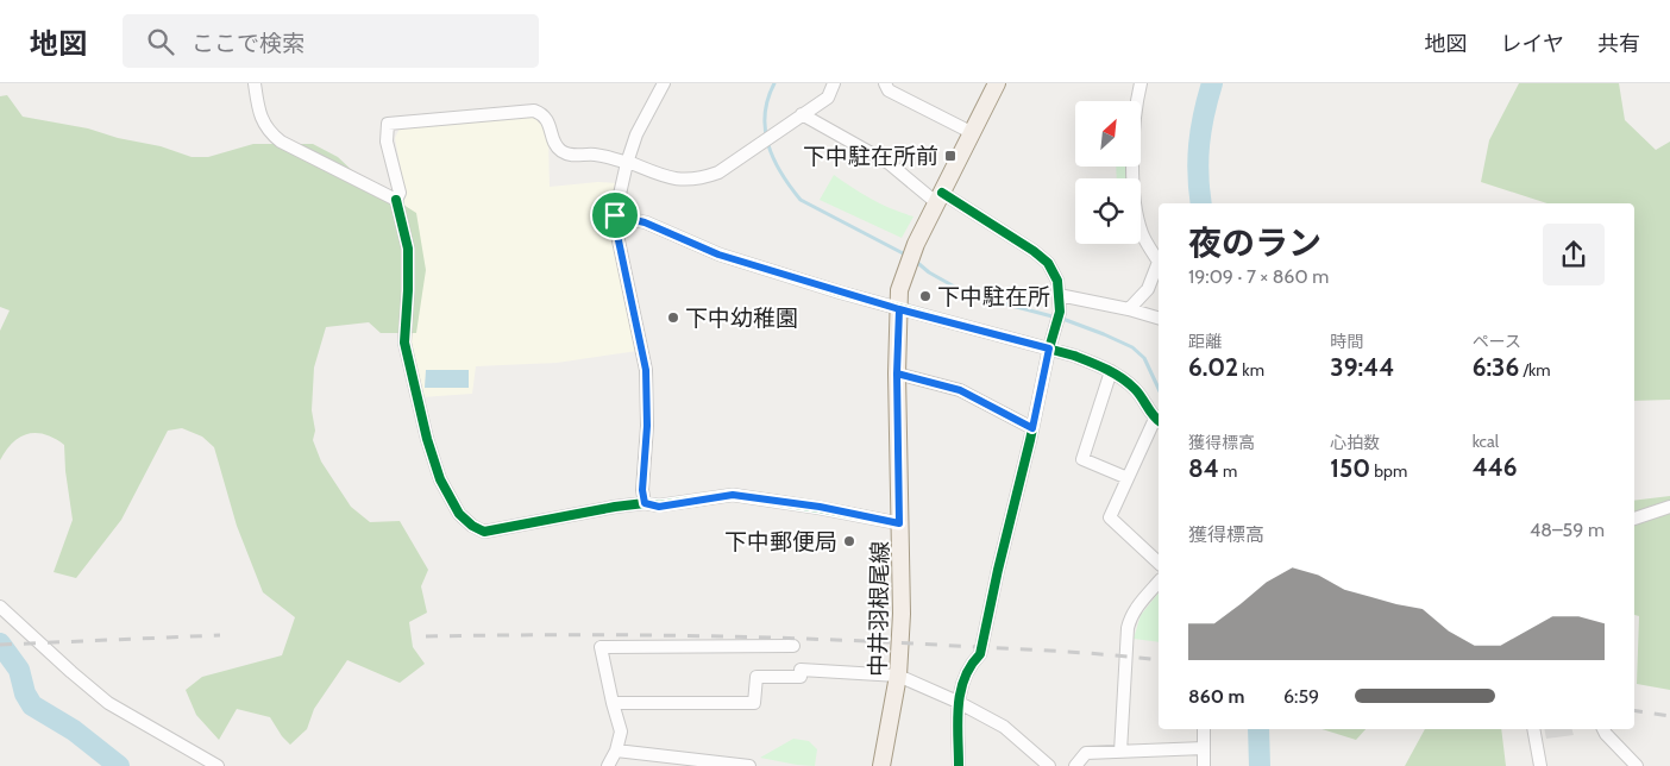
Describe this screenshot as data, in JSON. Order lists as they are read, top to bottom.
{
  "streets": {
    "main road": ["中井羽根尾線"]
  },
  "places": {
    "transit": ["下中駐在所前"],
    "other": ["下中駐在所", "下中幼稚園", "下中郵便局"]
  },
  "north": "top right",
  "page": {
    "header": "地図",
    "search": "ここで検索",
    "nav": ["地図", "レイヤ", "共有"],
    "heading": ["夜のラン", "19:09 · 7 × 860 m"],
    "stats": [
      ["距離", "6.02 km"],
      ["時間", "39:44"],
      ["ペース", "6:36 /km"],
      ["獲得標高", "84 m"],
      ["心拍数", "150 bpm"],
      ["kcal", "446"]
    ],
    "chart": ["獲得標高", "48–59 m"],
    "list": [
      {
        "name": "860 m",
        "note": "6:59"
      }
    ]
  }
}
